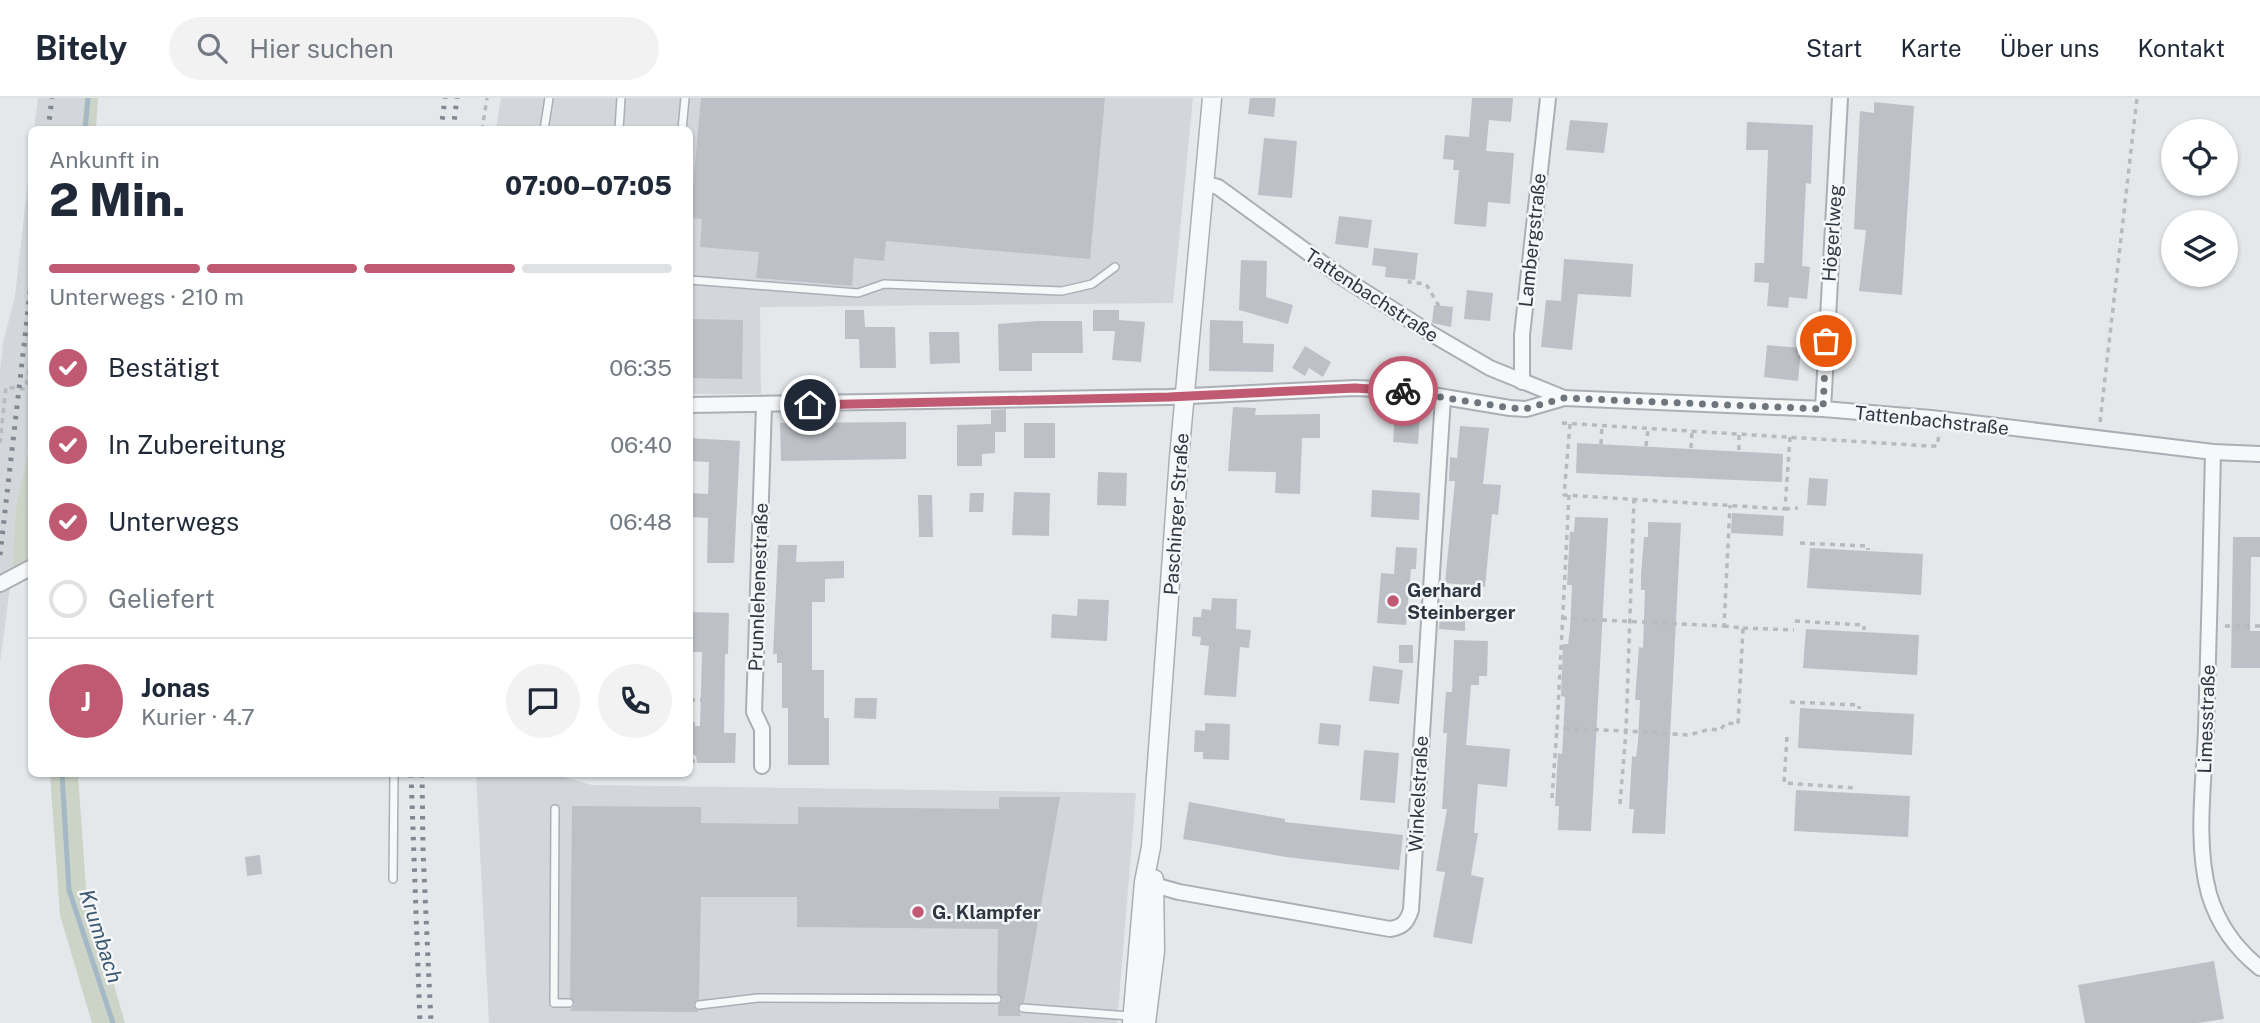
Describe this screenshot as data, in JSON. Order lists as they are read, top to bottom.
{
  "streets": {
    "street": [
      "Högerlweg",
      "Lambergstraße",
      "Tattenbachstraße",
      "Paschinger Straße",
      "Prunnlehenestraße",
      "Limesstraße",
      "Winkelstraße"
    ]
  },
  "crossings": [
    ["Högerlweg", "Tattenbachstraße"],
    ["Lambergstraße", "Tattenbachstraße"],
    ["Tattenbachstraße", "Paschinger Straße"],
    ["Tattenbachstraße", "Limesstraße"],
    ["Paschinger Straße", "Winkelstraße"]
  ],
  "water": ["Krumbach"],
  "places": ["Gerhard Steinberger", "G. Klampfer"],
  "page": {
    "header": "Bitely",
    "search": "Hier suchen",
    "nav": [
      "Start",
      "Karte",
      "Über uns",
      "Kontakt"
    ],
    "heading": ["2 Min.", "Ankunft in", "07:00–07:05"],
    "panel": ["Jonas", "Kurier · 4.7"],
    "bar": "Unterwegs · 210 m",
    "list": [
      ["Bestätigt", "06:35"],
      ["In Zubereitung", "06:40"],
      ["Unterwegs", "06:48"],
      "Geliefert"
    ],
    "round": "J"
  }
}
